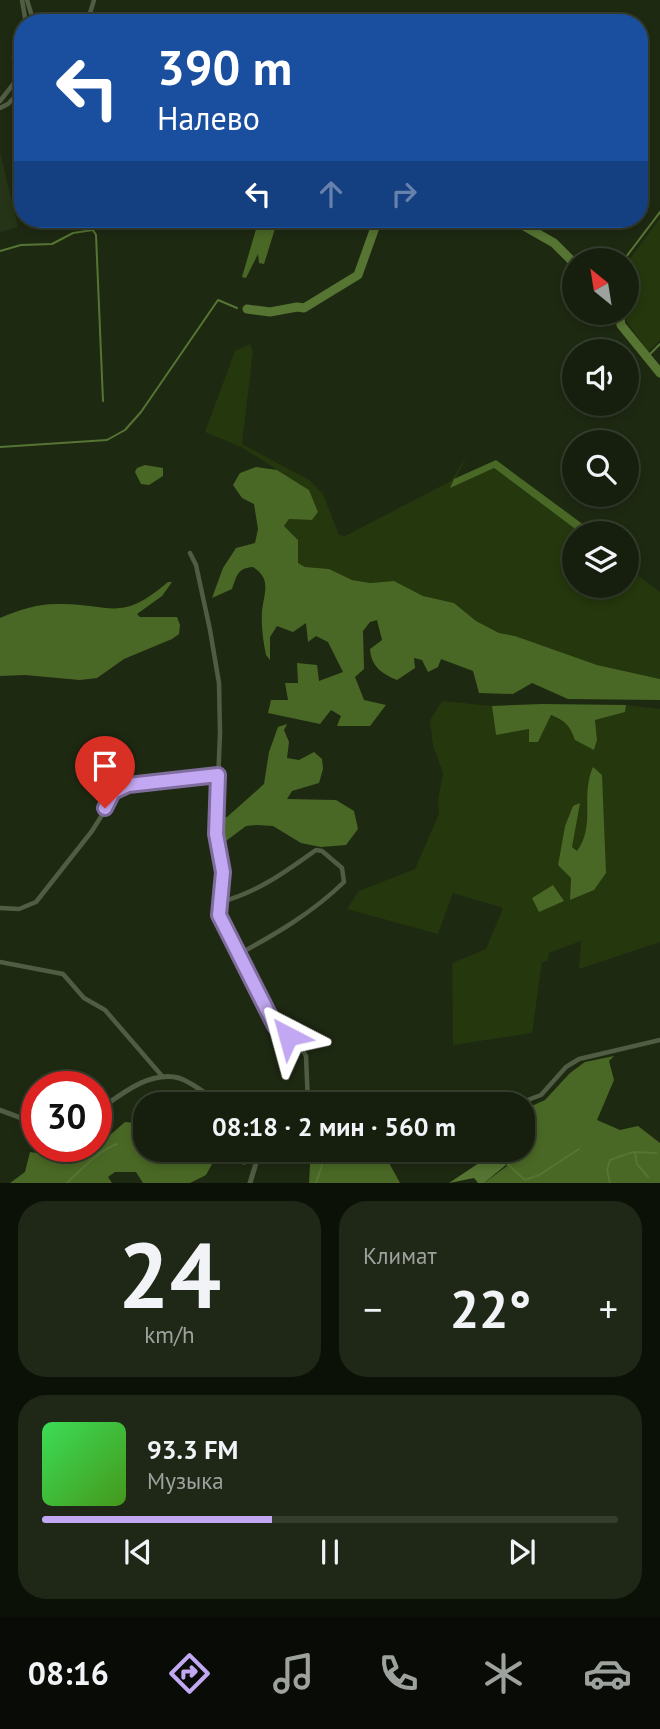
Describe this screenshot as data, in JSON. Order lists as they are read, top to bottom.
{
  "north": "top left",
  "page": {
    "turn": ["390 m", "Налево"],
    "limit": "30",
    "trip": "08:18 · 2 мин · 560 m",
    "tile": [
      ["24", "km/h"],
      "Климат"
    ],
    "heat": ["−", "22°", "+"],
    "song": ["93.3 FM", "Музыка"],
    "tabs": "08:16"
  }
}
